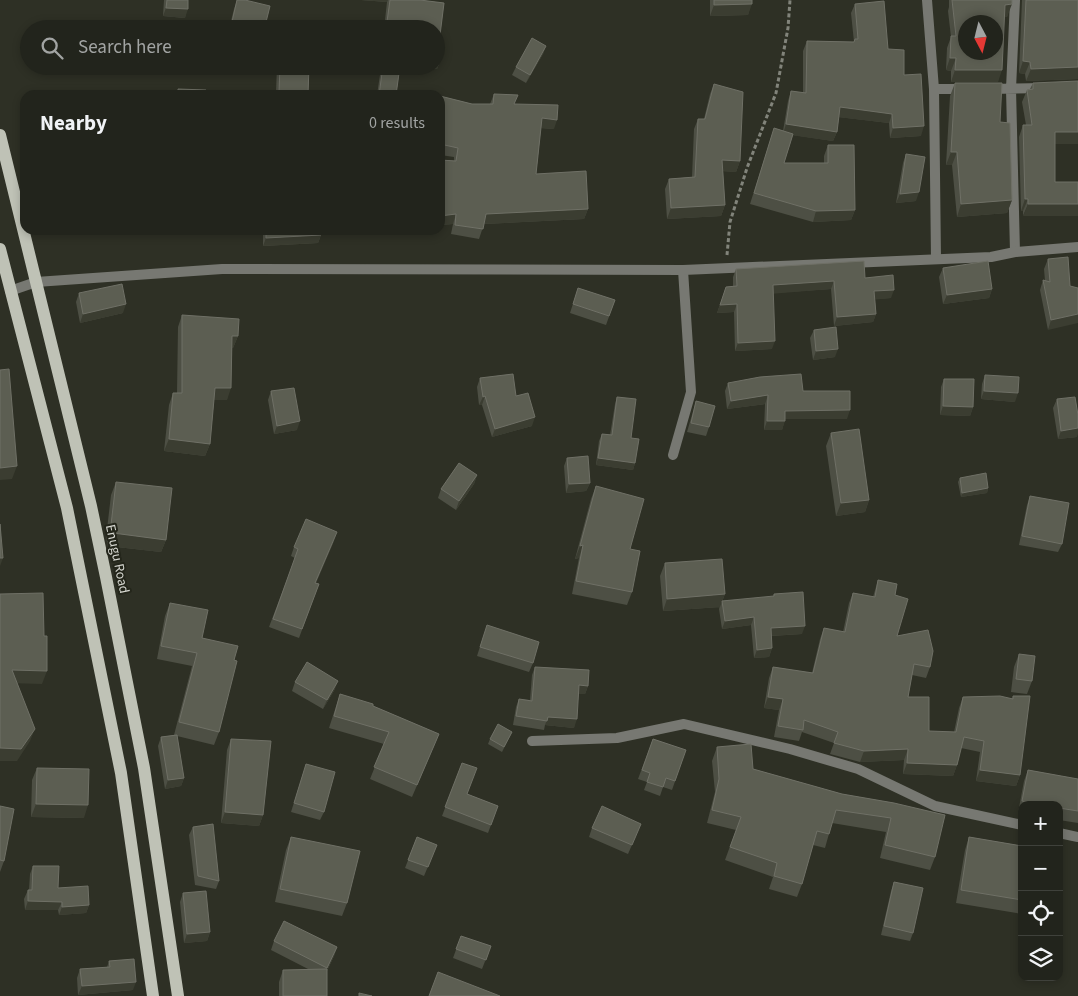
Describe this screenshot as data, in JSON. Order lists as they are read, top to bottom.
{
  "streets": {
    "main road": ["Enugu Road"]
  },
  "north": "bottom",
  "page": {
    "search": "Search here",
    "heading": ["Nearby", "0 results"],
    "map_buttons": ["+", "−"]
  }
}
